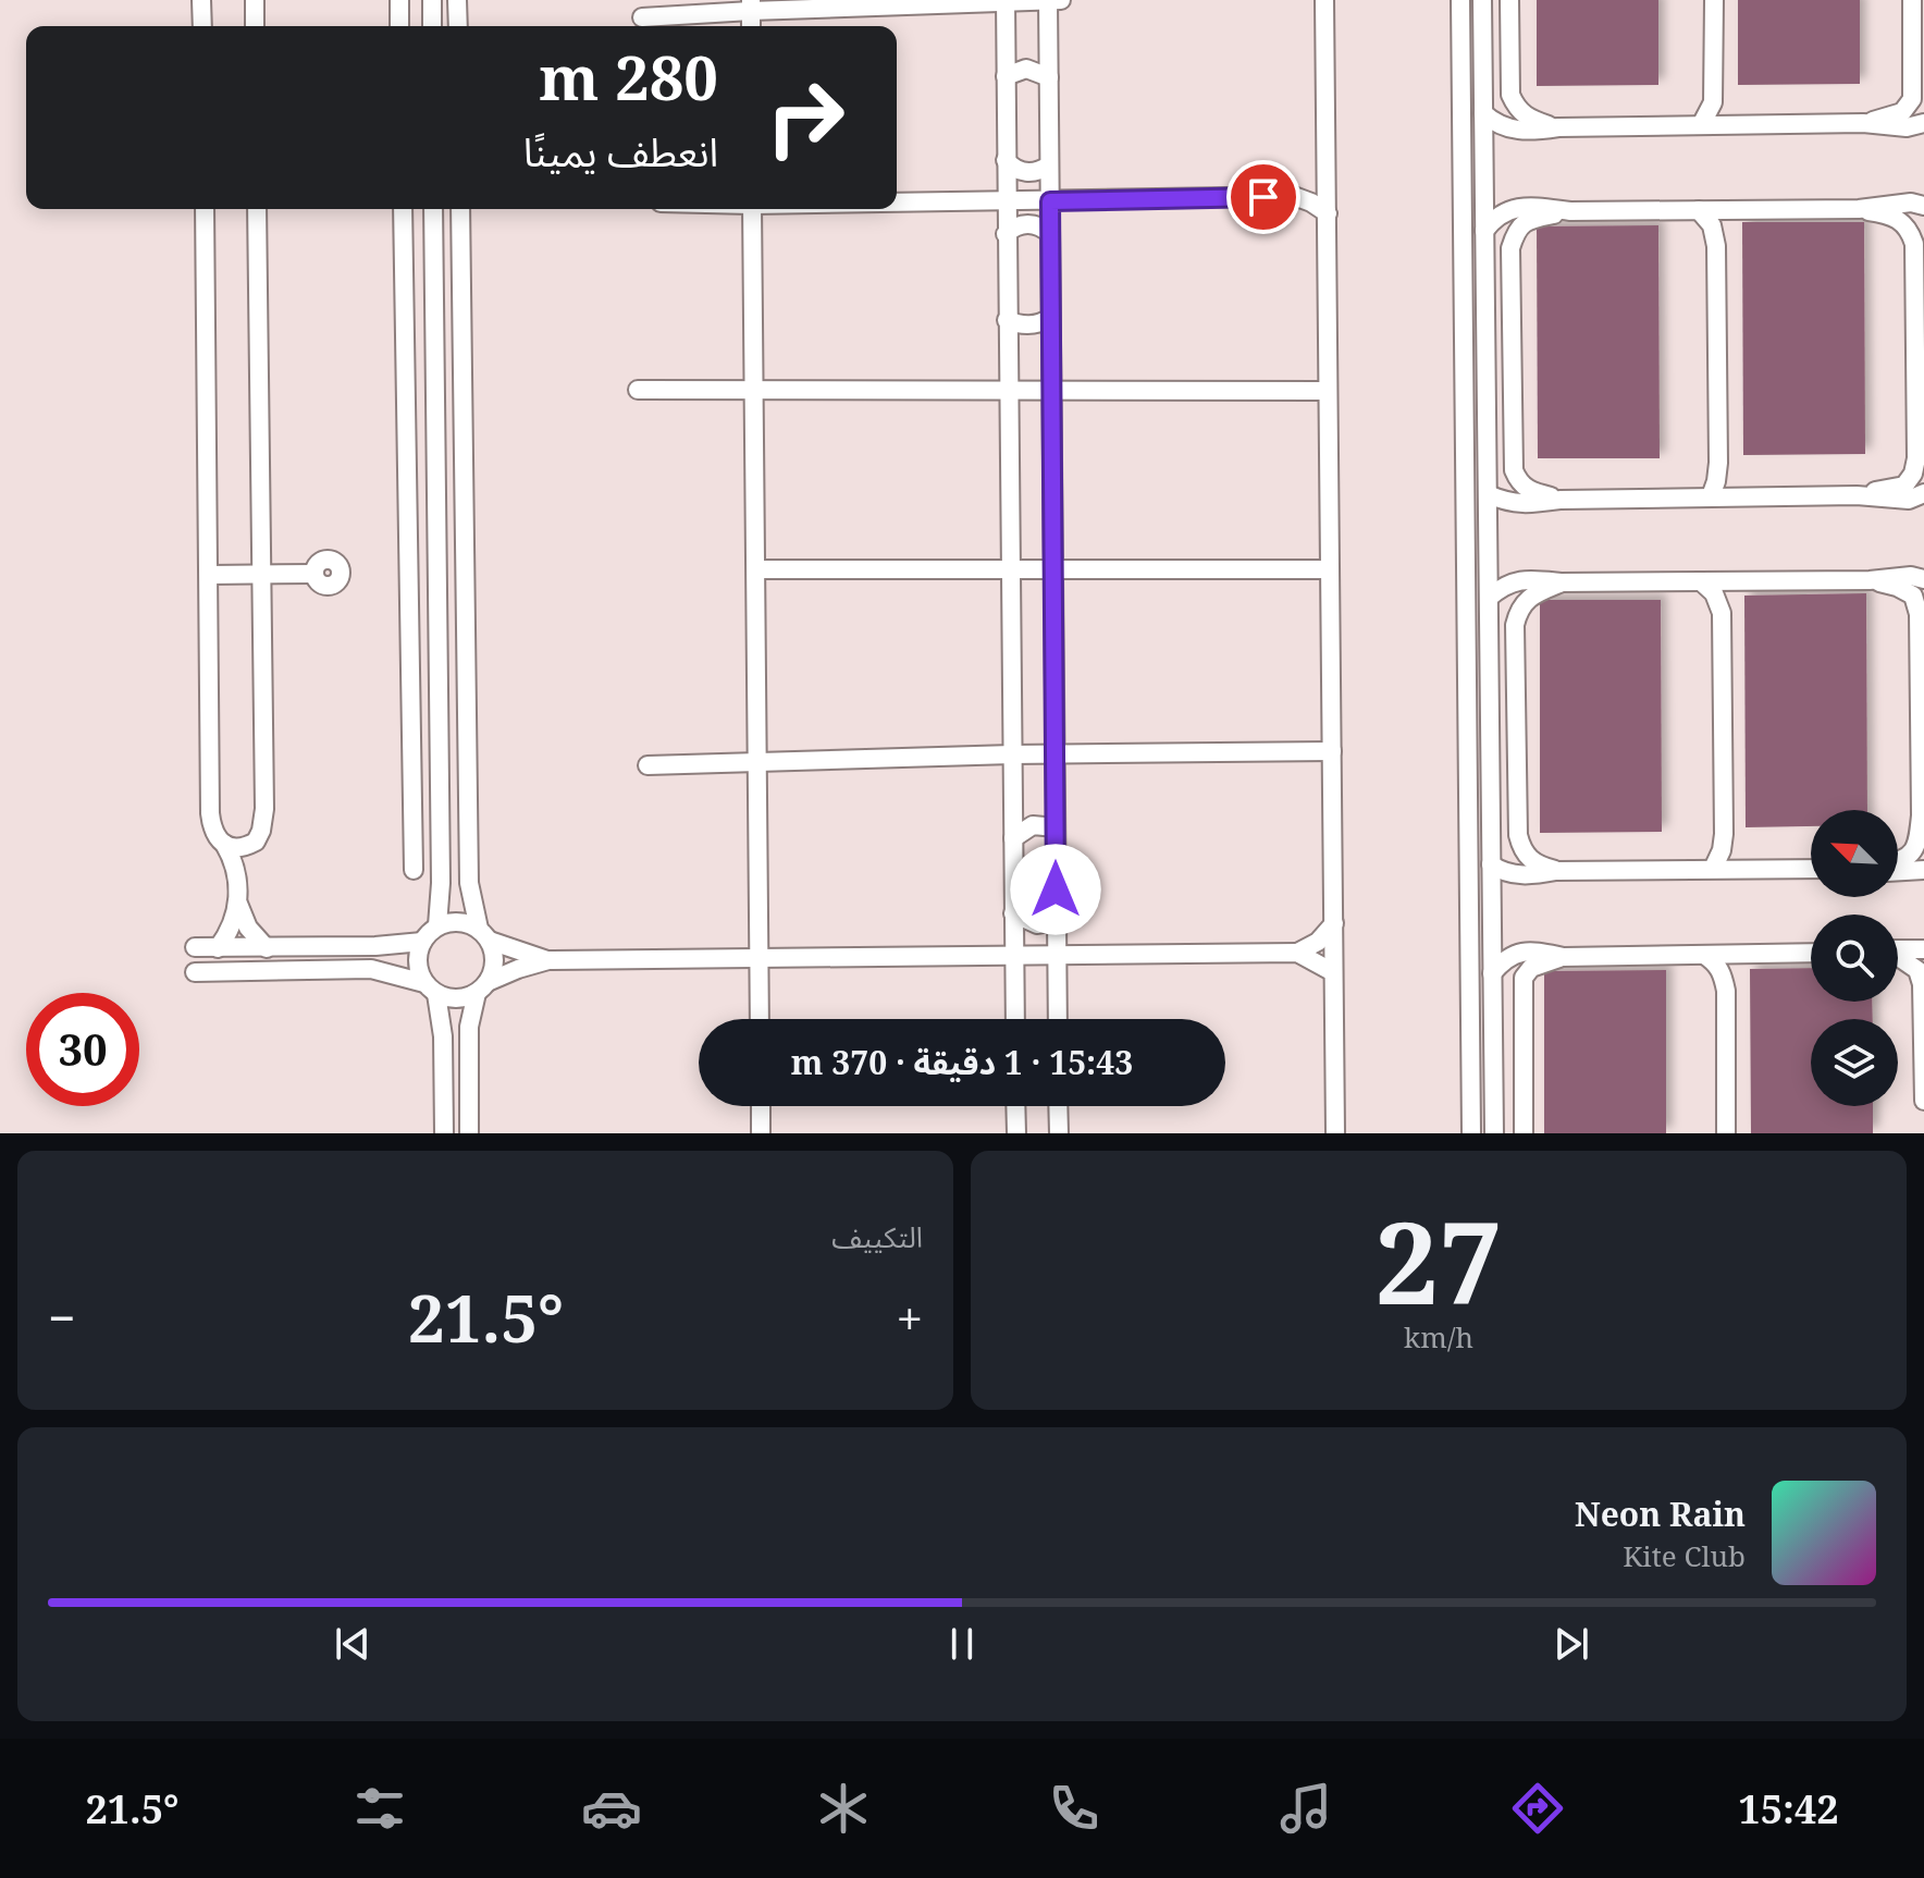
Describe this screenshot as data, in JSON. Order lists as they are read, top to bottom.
{
  "north": "top left",
  "page": {
    "turn": ["280 m", "انعطف يمينًا"],
    "limit": "30",
    "trip": "15:43 · 1 دقيقة · 370 m",
    "tile": [
      ["27", "km/h"],
      "التكييف"
    ],
    "heat": ["−", "21.5°", "+"],
    "song": ["Neon Rain", "Kite Club"],
    "tabs": ["15:42", "21.5°"]
  }
}
